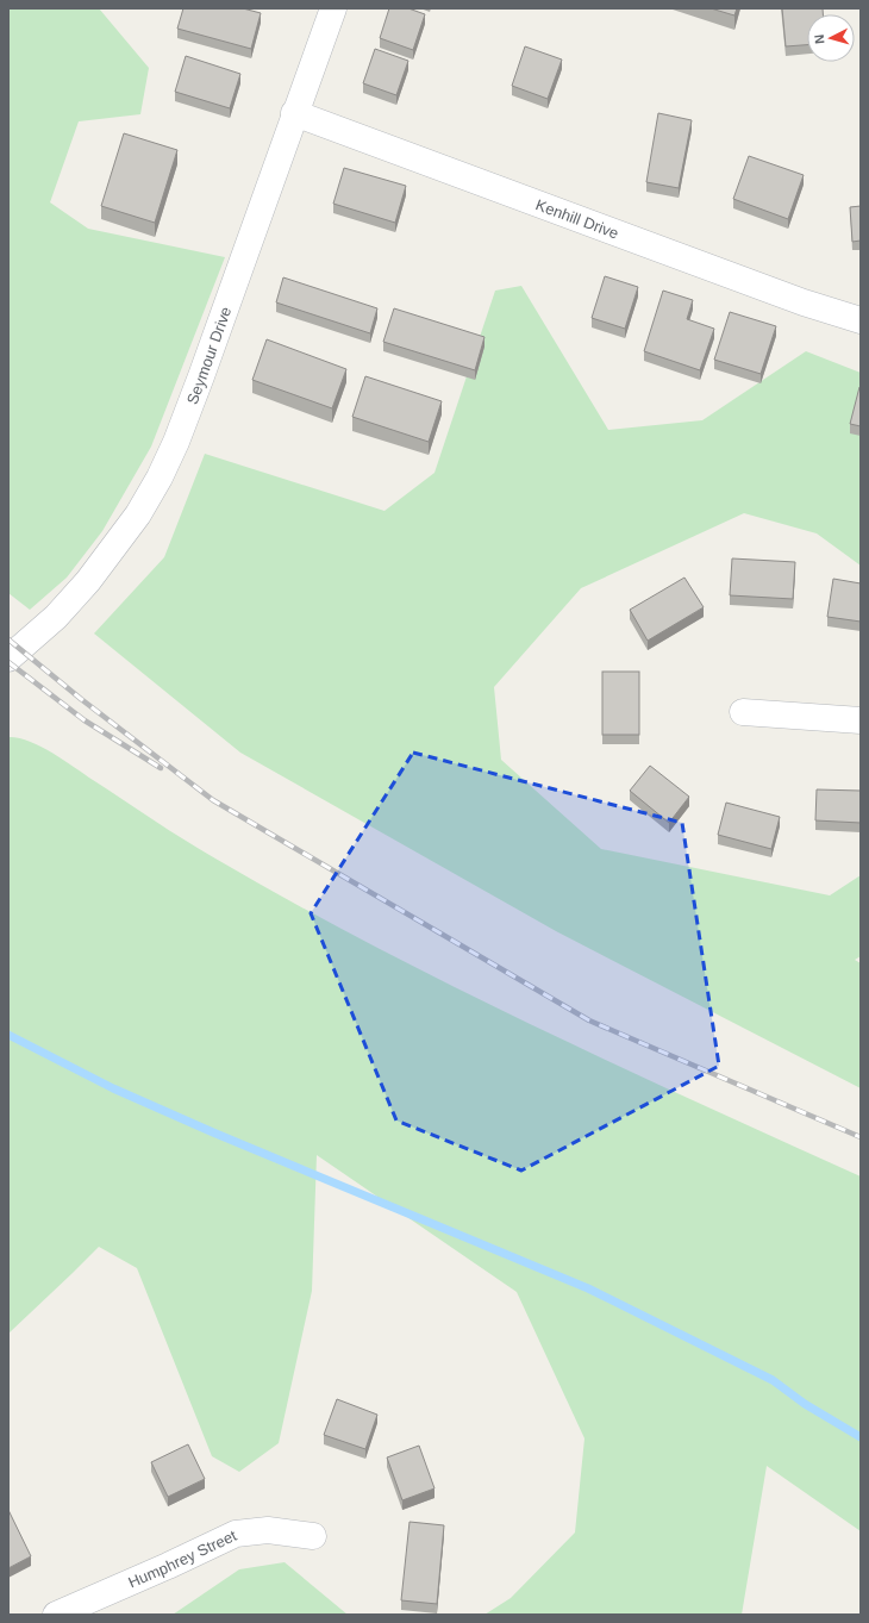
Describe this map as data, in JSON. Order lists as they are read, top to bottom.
{
  "streets": {
    "street": ["Kenhill Drive", "Seymour Drive", "Humphrey Street"]
  },
  "crossings": [
    ["Kenhill Drive", "Seymour Drive"]
  ],
  "north": "left"
}
